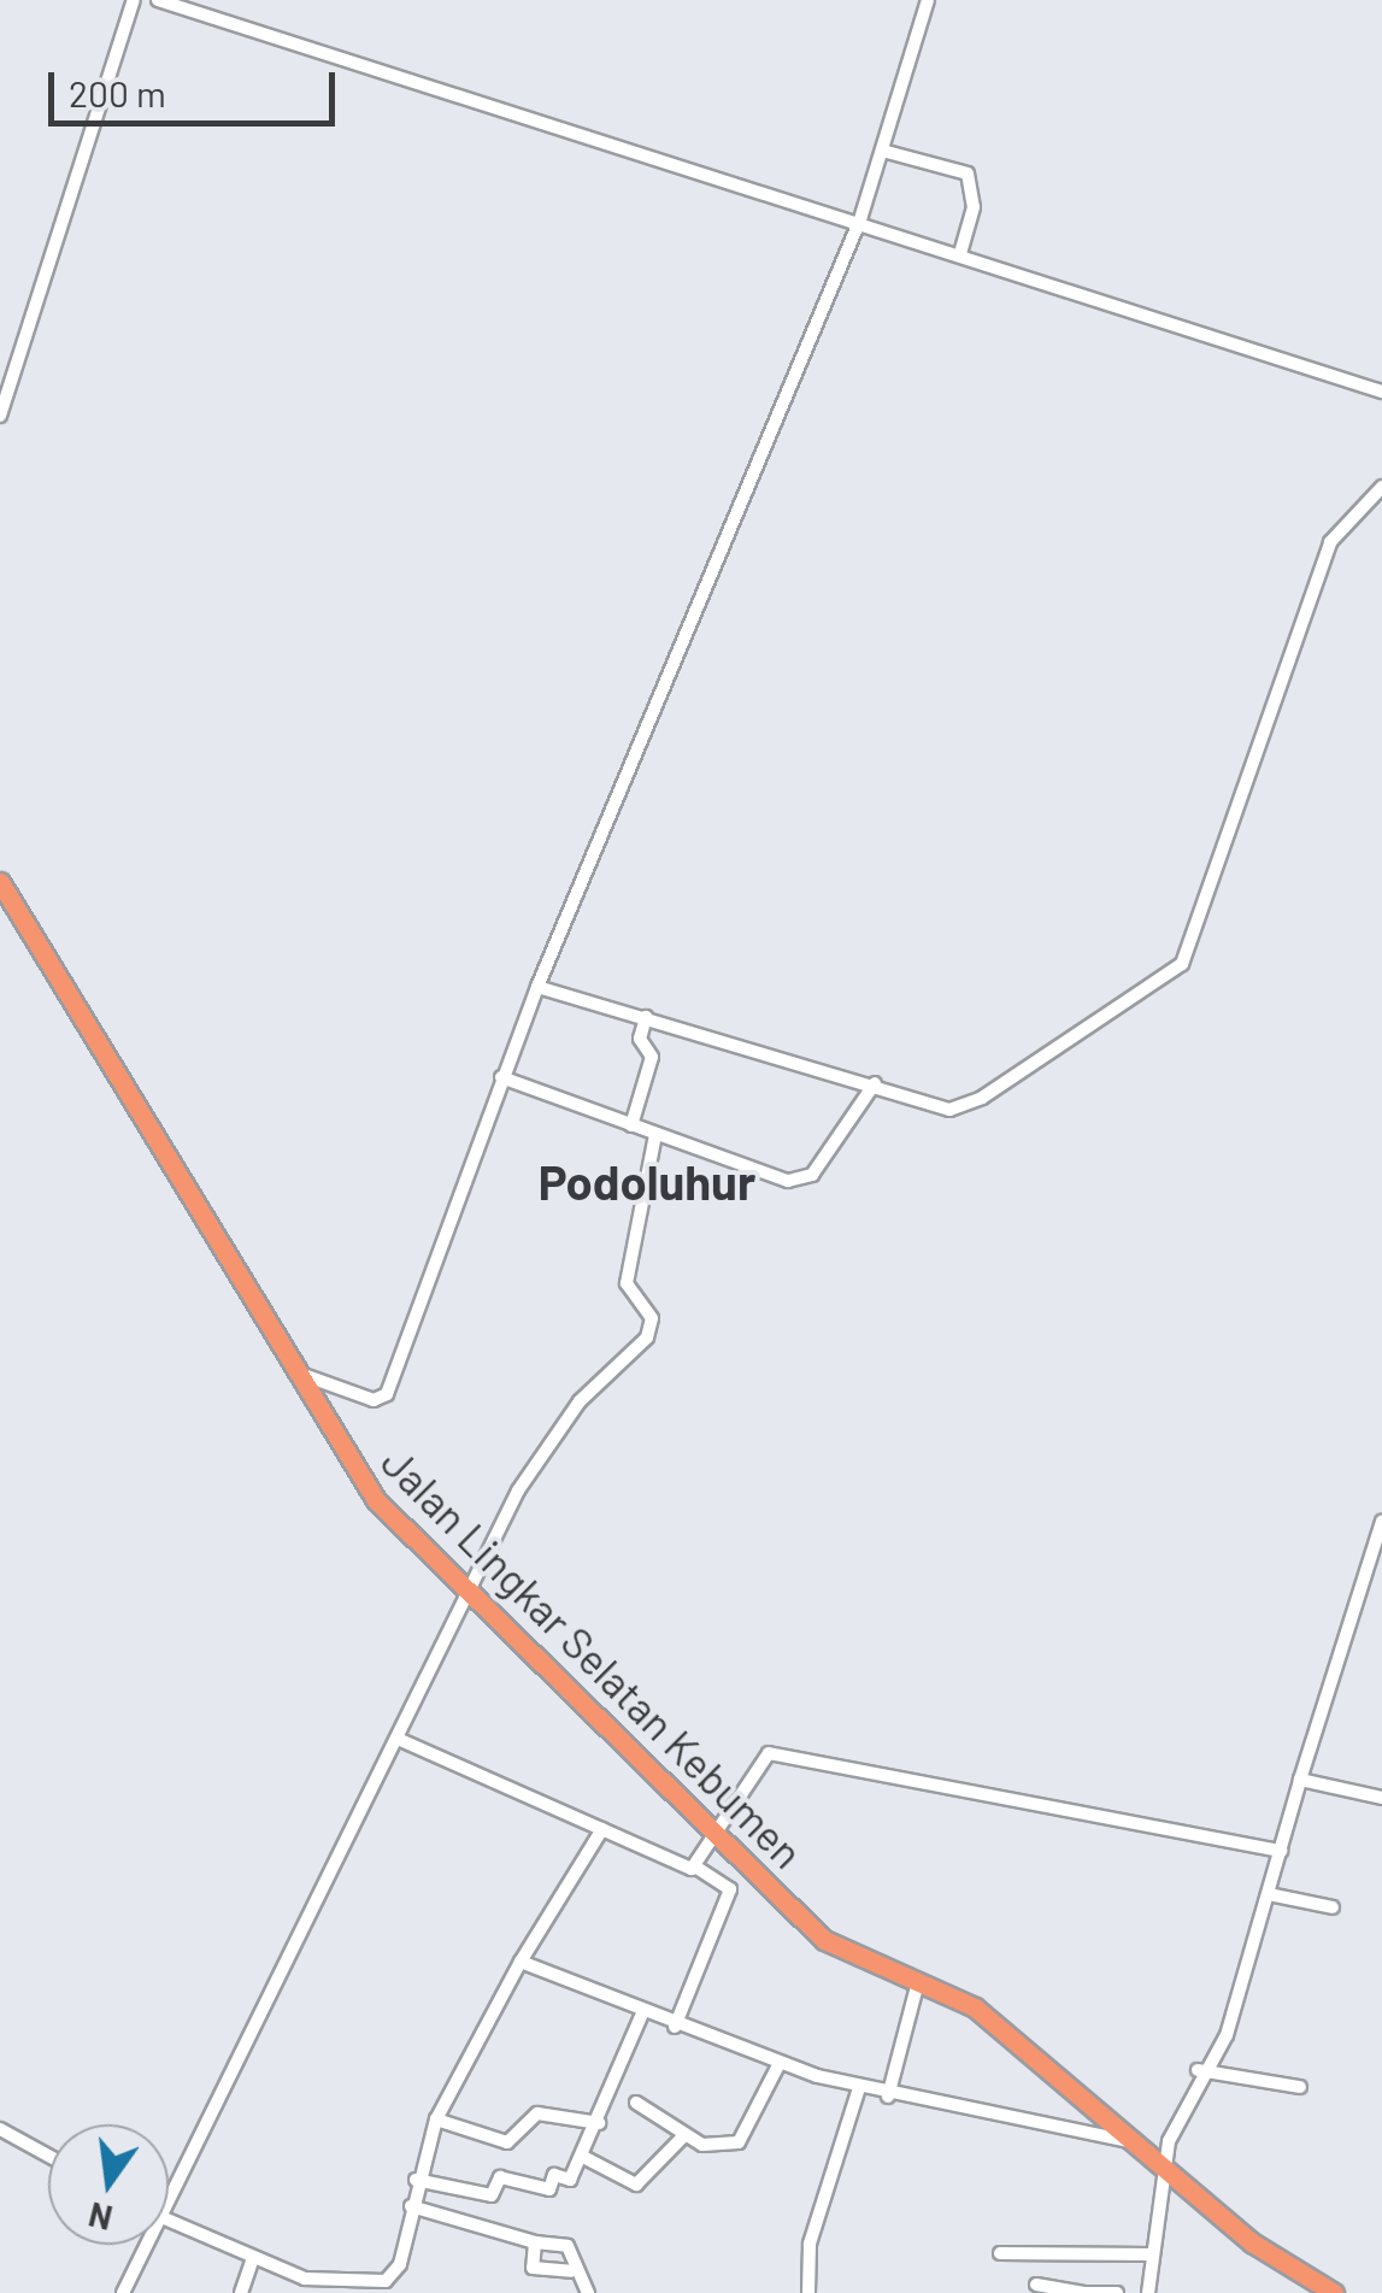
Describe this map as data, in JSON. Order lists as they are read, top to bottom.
{
  "streets": {
    "highway": ["Jalan Lingkar Selatan Kebumen"]
  },
  "districts": ["Podoluhur"],
  "scale_bar": "200 m",
  "north": "bottom"
}
